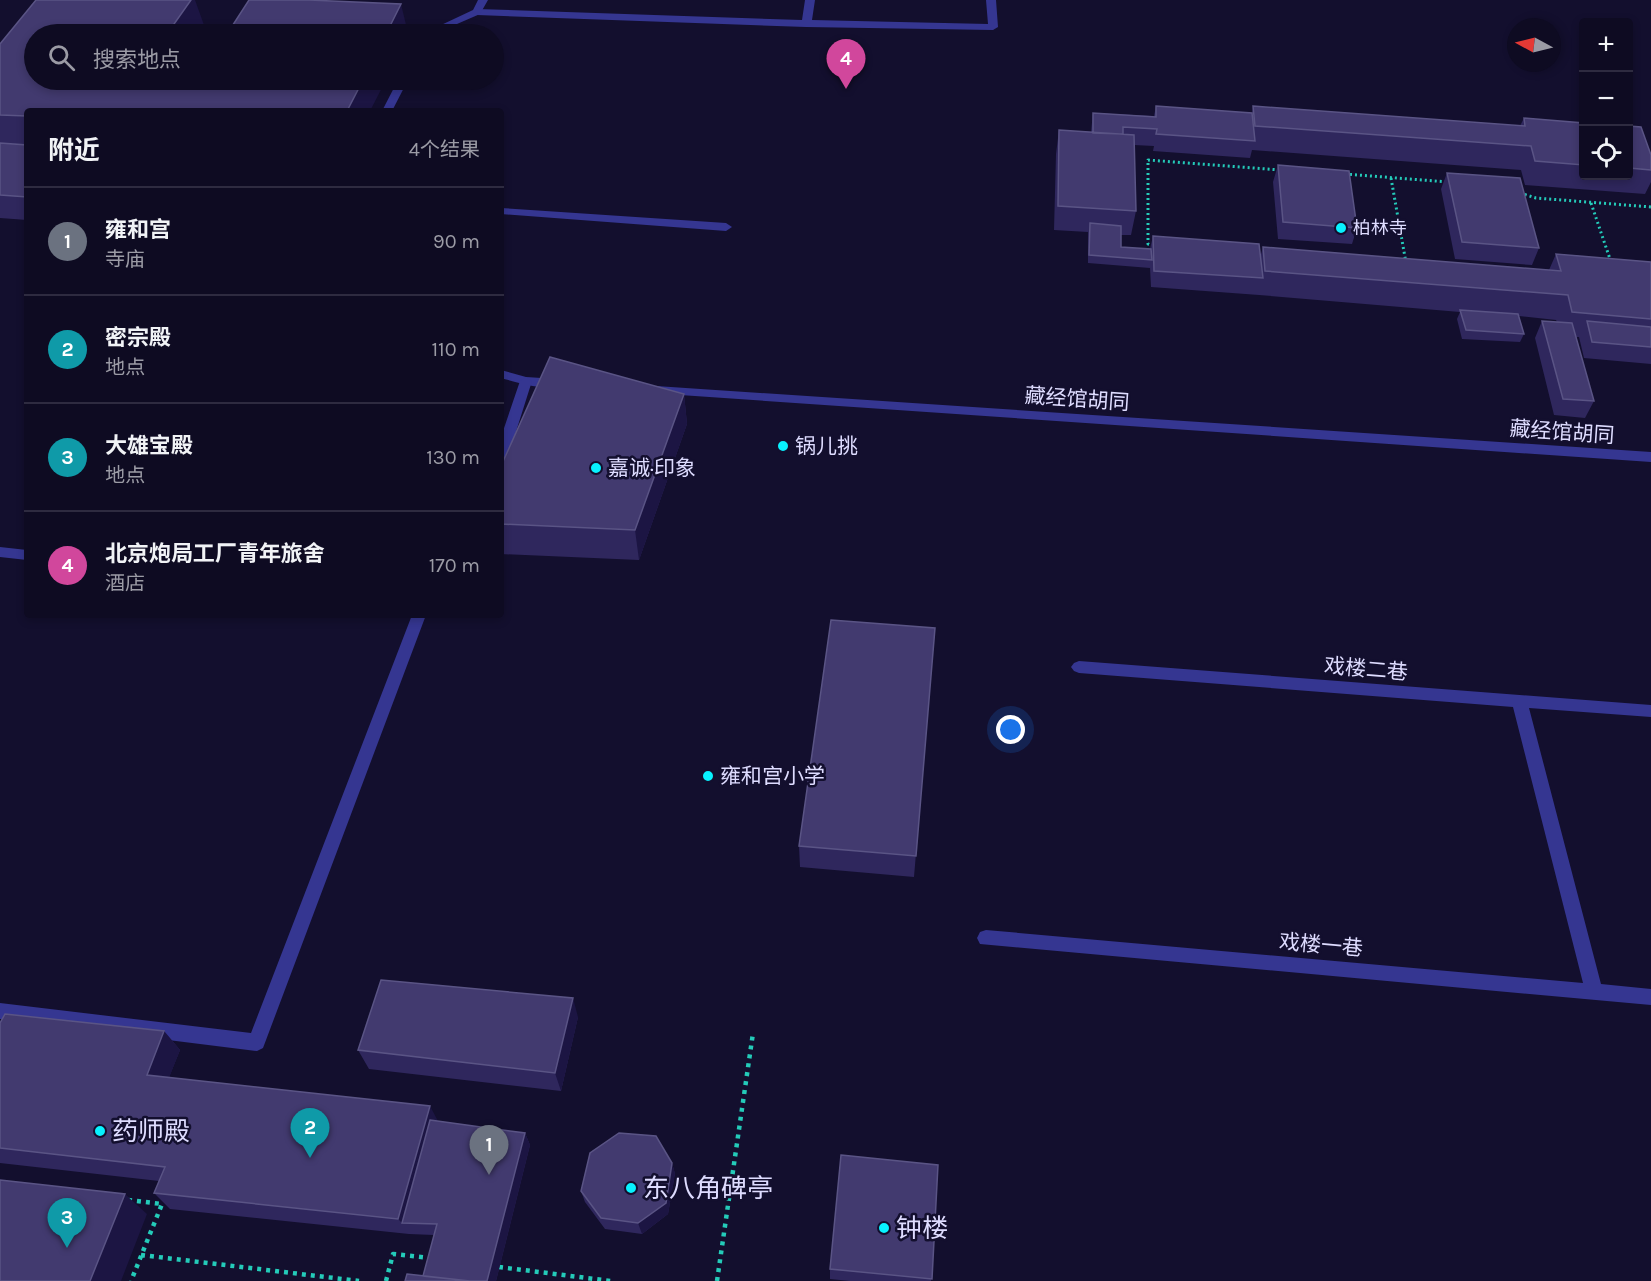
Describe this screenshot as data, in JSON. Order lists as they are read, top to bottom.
{
  "streets": {
    "street": ["藏经馆胡同", "戏楼二巷", "戏楼一巷"]
  },
  "places": [
    "柏林寺",
    "锅儿挑",
    "嘉诚·印象",
    "雍和宫小学",
    "药师殿",
    "东八角碑亭",
    "钟楼"
  ],
  "north": "left",
  "page": {
    "map_buttons": ["+", "−"],
    "search": "搜索地点",
    "pins": [
      "4",
      "2",
      "1",
      "3"
    ],
    "heading": ["附近", "4个结果"],
    "list": [
      {
        "mark": "1",
        "name": "雍和宫",
        "note": "寺庙",
        "value": "90 m"
      },
      {
        "mark": "2",
        "name": "密宗殿",
        "note": "地点",
        "value": "110 m"
      },
      {
        "mark": "3",
        "name": "大雄宝殿",
        "note": "地点",
        "value": "130 m"
      },
      {
        "mark": "4",
        "name": "北京炮局工厂青年旅舍",
        "note": "酒店",
        "value": "170 m"
      }
    ]
  }
}
